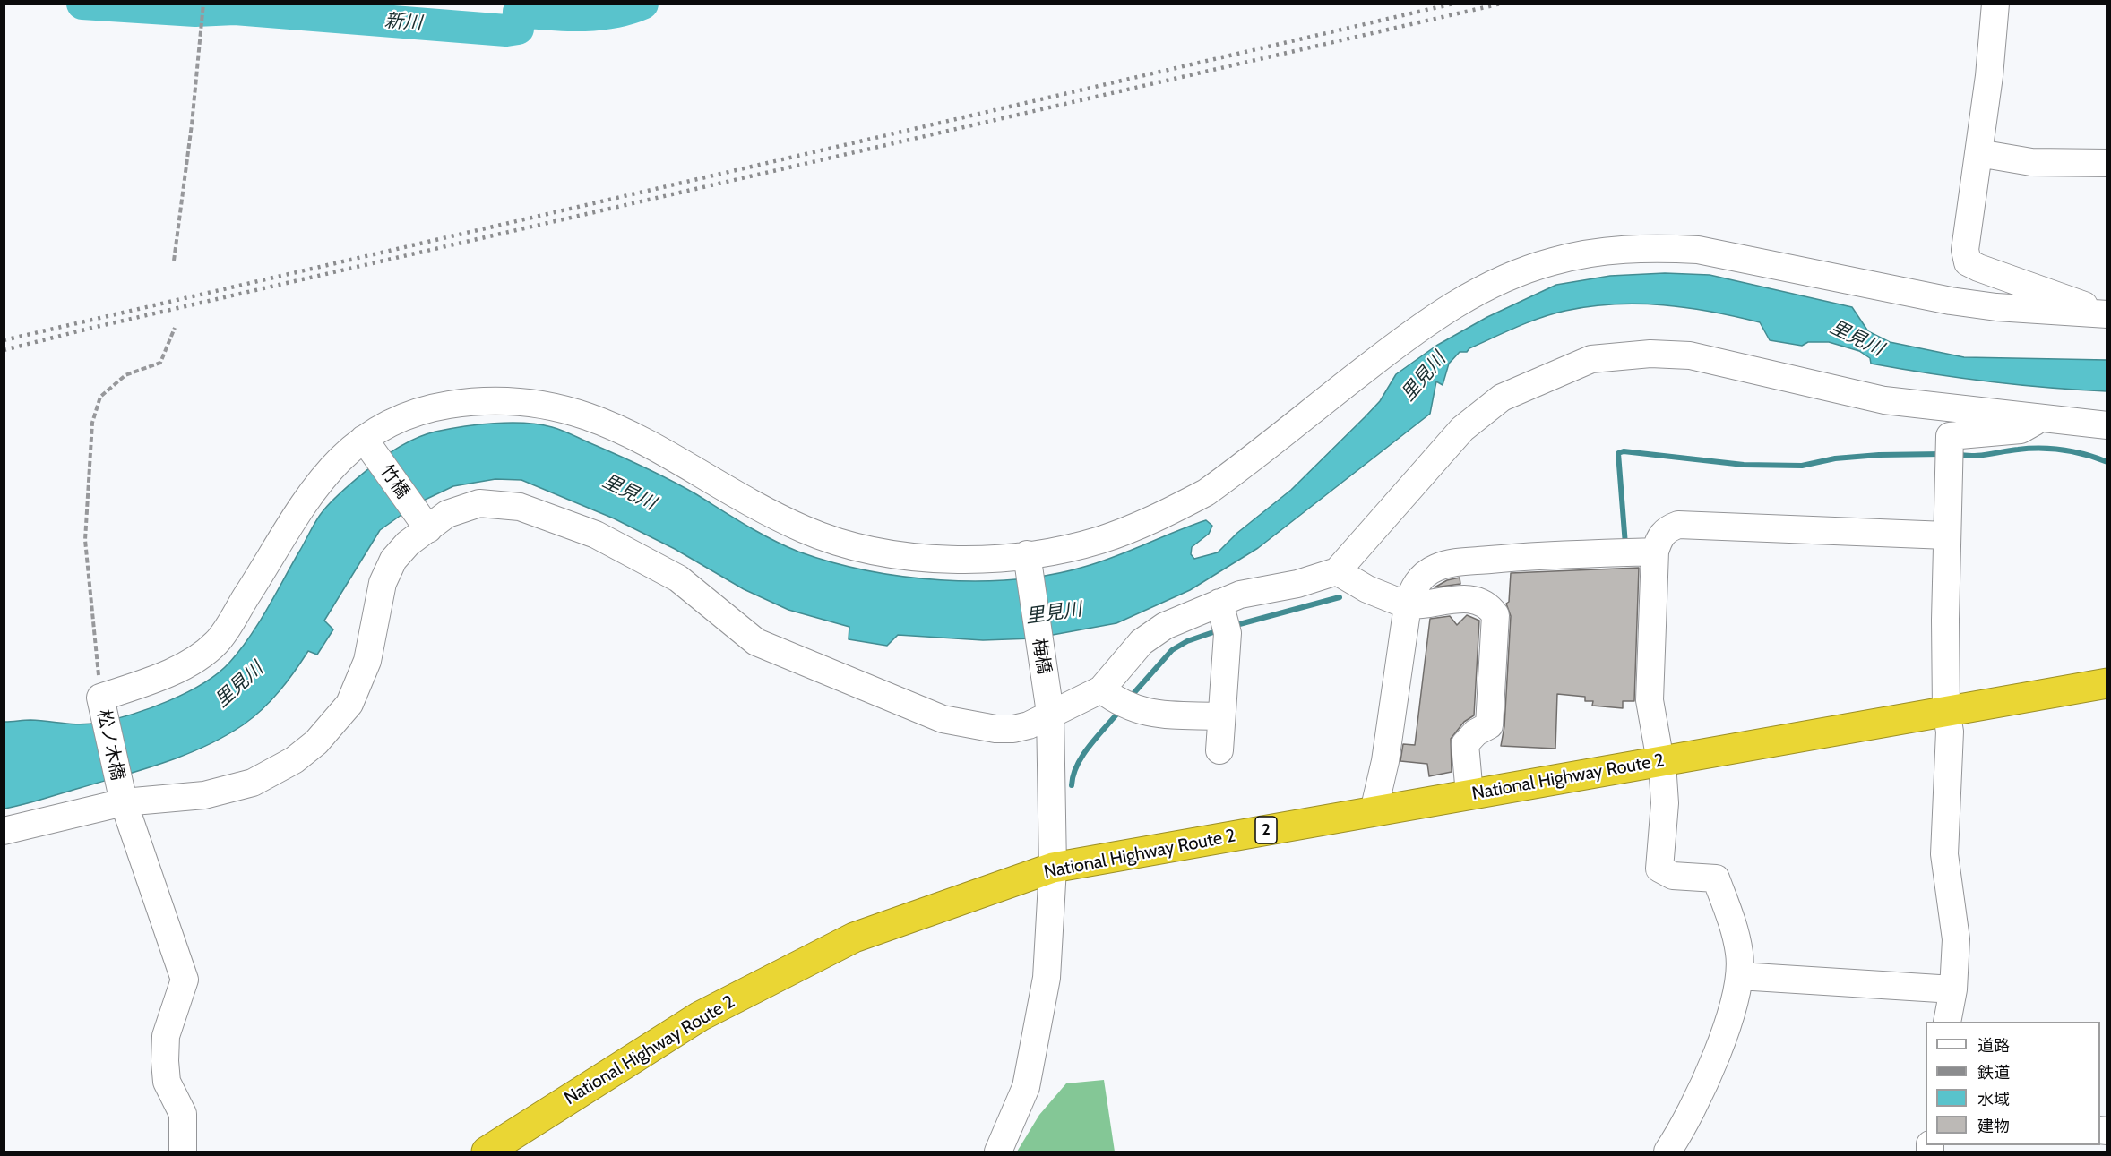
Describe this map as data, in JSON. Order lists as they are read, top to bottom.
{
  "streets": {
    "highway": ["National Highway Route 2", "2"],
    "street": ["竹橋", "梅橋", "松ノ木橋"]
  },
  "crossings": [
    ["梅橋", "National Highway Route 2"]
  ],
  "water": ["新川", "里見川"],
  "legend": [
    "道路",
    "鉄道",
    "水域",
    "建物"
  ]
}
